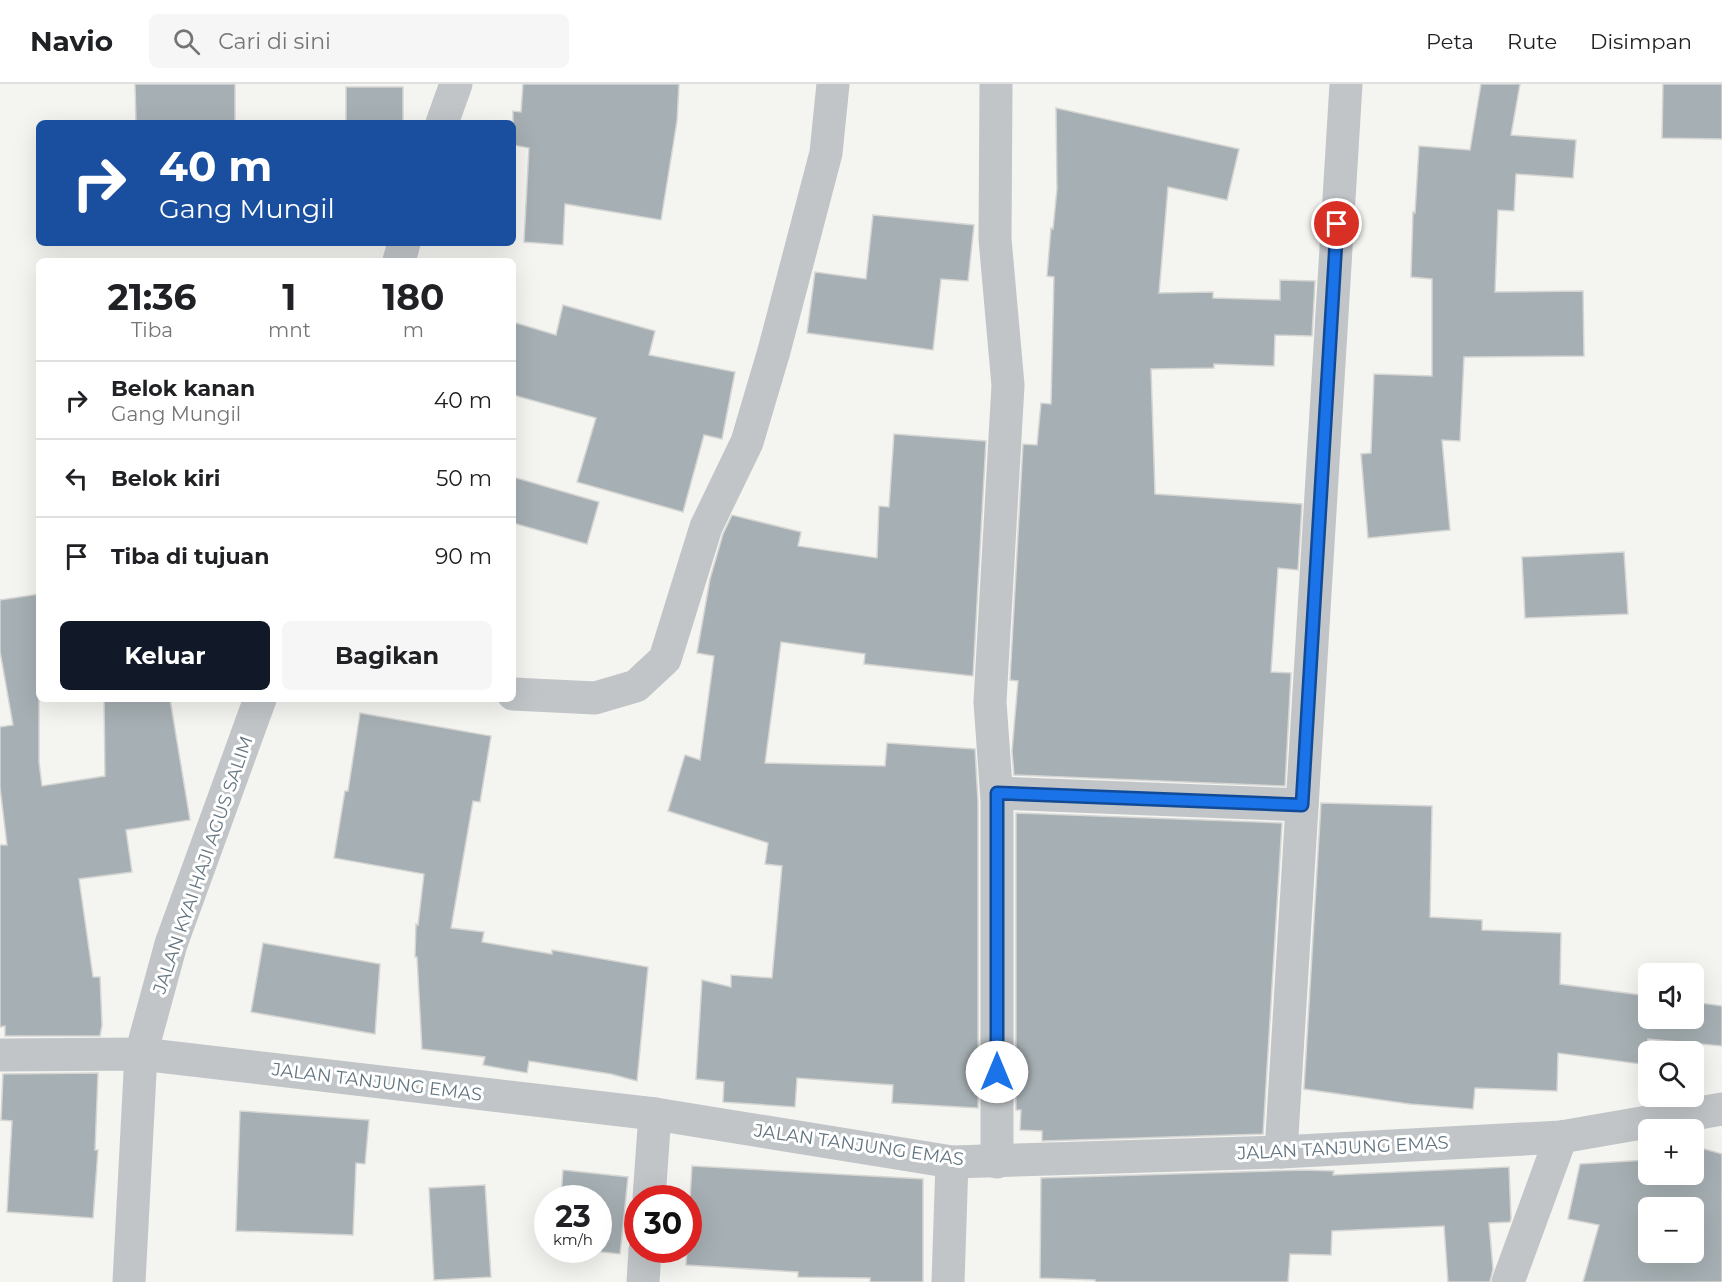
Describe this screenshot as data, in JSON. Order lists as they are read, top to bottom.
{
  "streets": {
    "street": ["JALAN KYAI HAJI AGUS SALIM", "JALAN TANJUNG EMAS"]
  },
  "crossings": [
    ["JALAN KYAI HAJI AGUS SALIM", "JALAN TANJUNG EMAS"]
  ],
  "page": {
    "header": "Navio",
    "search": "Cari di sini",
    "nav": ["Peta", "Rute", "Disimpan"],
    "turn": ["40 m", "Gang Mungil"],
    "eta": [
      "21:36",
      "Tiba",
      "1",
      "mnt",
      "180",
      "m"
    ],
    "list": [
      {
        "name": "Belok kanan",
        "note": "Gang Mungil",
        "value": "40 m"
      },
      {
        "name": "Belok kiri",
        "value": "50 m"
      },
      {
        "name": "Tiba di tujuan",
        "value": "90 m"
      }
    ],
    "buttons": ["Keluar", "Bagikan"],
    "map_buttons": ["+", "−"],
    "speed": "23 km/h",
    "limit": "30"
  }
}
